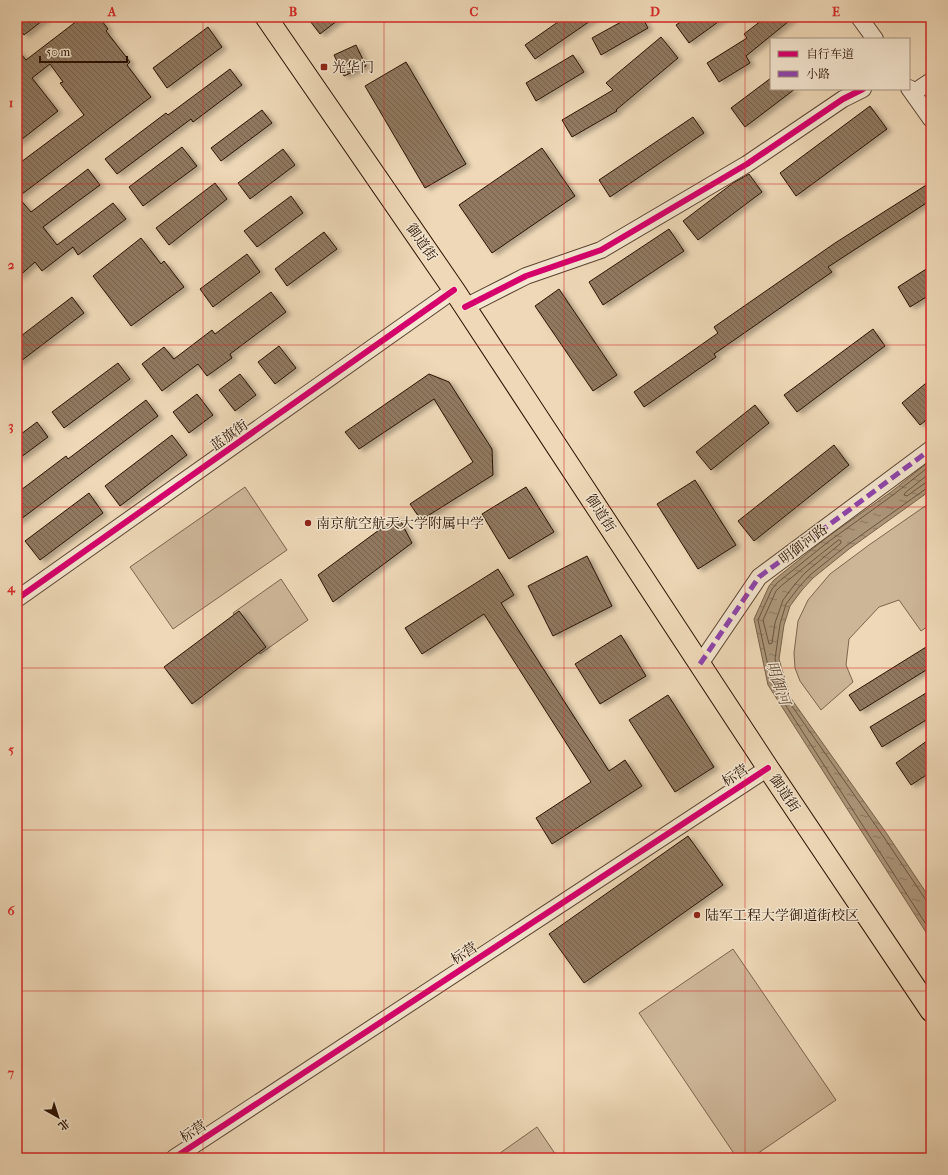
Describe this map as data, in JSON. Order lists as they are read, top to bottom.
{
  "streets": {
    "main road": ["御道街"],
    "street": ["蓝旗街", "明御河路", "标营"]
  },
  "crossings": [
    ["御道街", "蓝旗街"],
    ["御道街", "明御河路"],
    ["御道街", "标营"]
  ],
  "water": ["明御河"],
  "places": {
    "transit": ["光华门"],
    "other": ["南京航空航天大学附属中学", "陆军工程大学御道街校区"]
  },
  "legend": ["自行车道", "小路"],
  "scale_bar": "50 m",
  "north": "bottom right",
  "grid": {
    "columns": [
      "A",
      "B",
      "C",
      "D",
      "E"
    ],
    "rows": [
      "1",
      "2",
      "3",
      "4",
      "5",
      "6",
      "7"
    ]
  }
}
